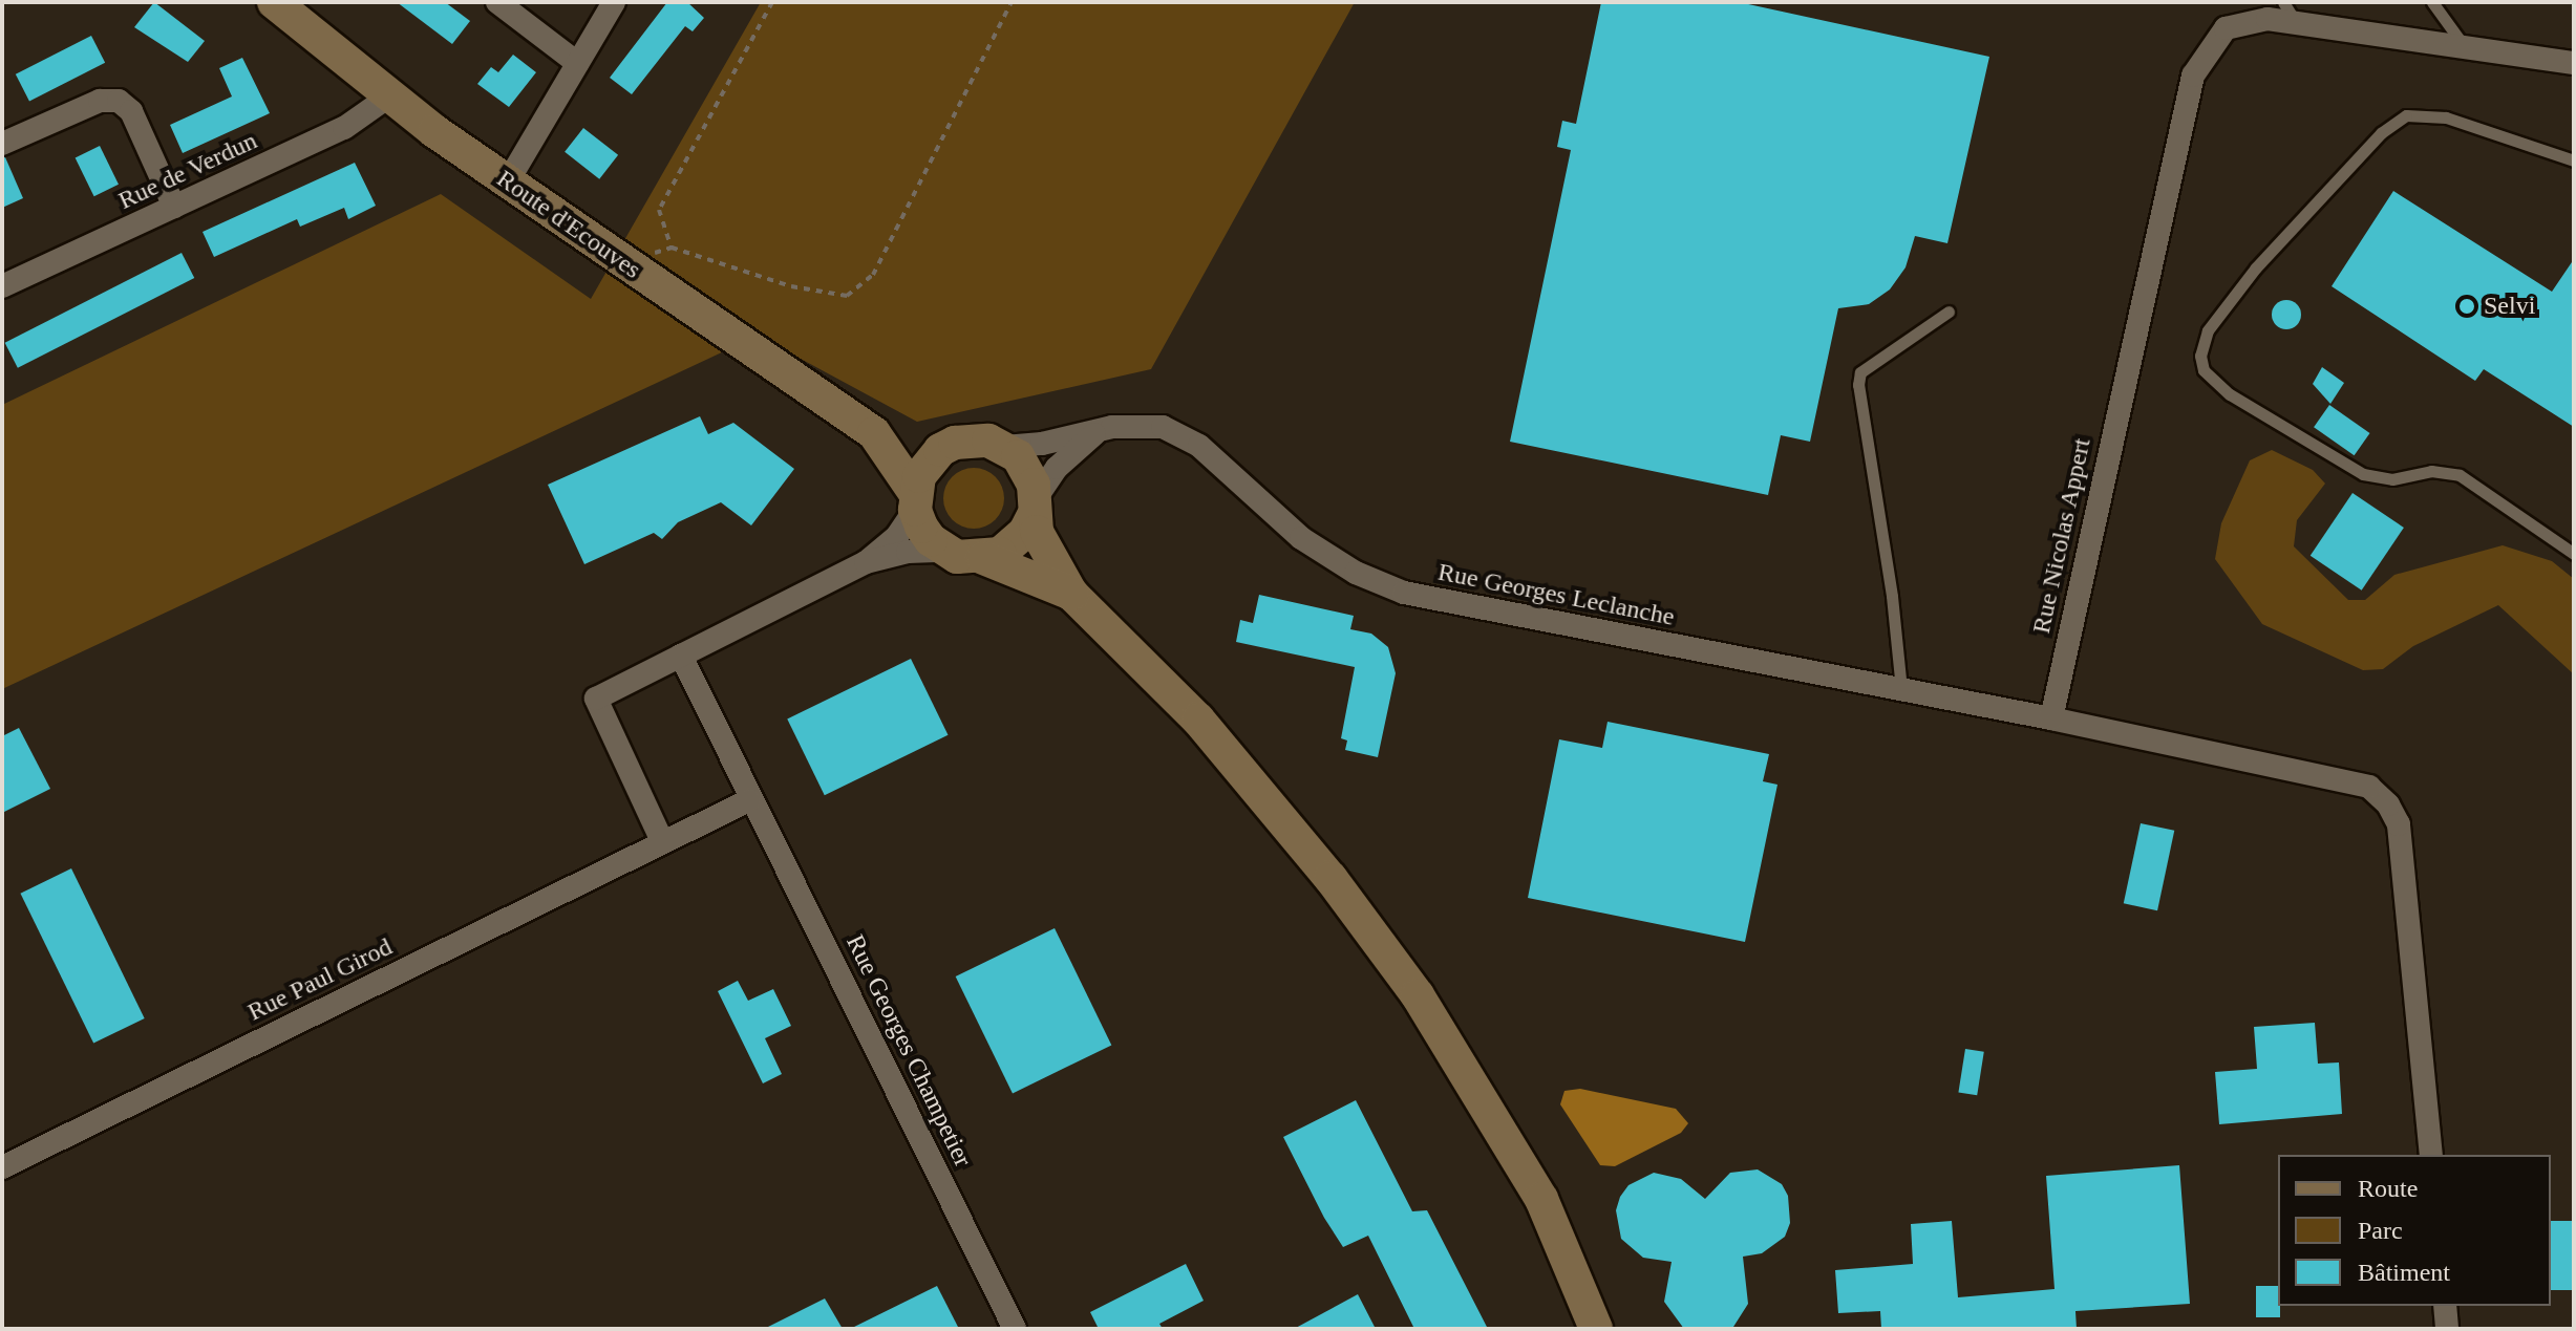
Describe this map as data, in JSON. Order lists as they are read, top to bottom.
{
  "streets": {
    "main road": ["Route d'Ecouves"],
    "street": [
      "Rue de Verdun",
      "Rue Nicolas Appert",
      "Rue Georges Leclanche",
      "Rue Paul Girod",
      "Rue Georges Champetier"
    ]
  },
  "crossings": [
    ["Rue de Verdun", "Route d'Ecouves"],
    ["Rue Nicolas Appert", "Rue Georges Leclanche"]
  ],
  "places": ["Selvi"],
  "legend": ["Route", "Parc", "Bâtiment"]
}
